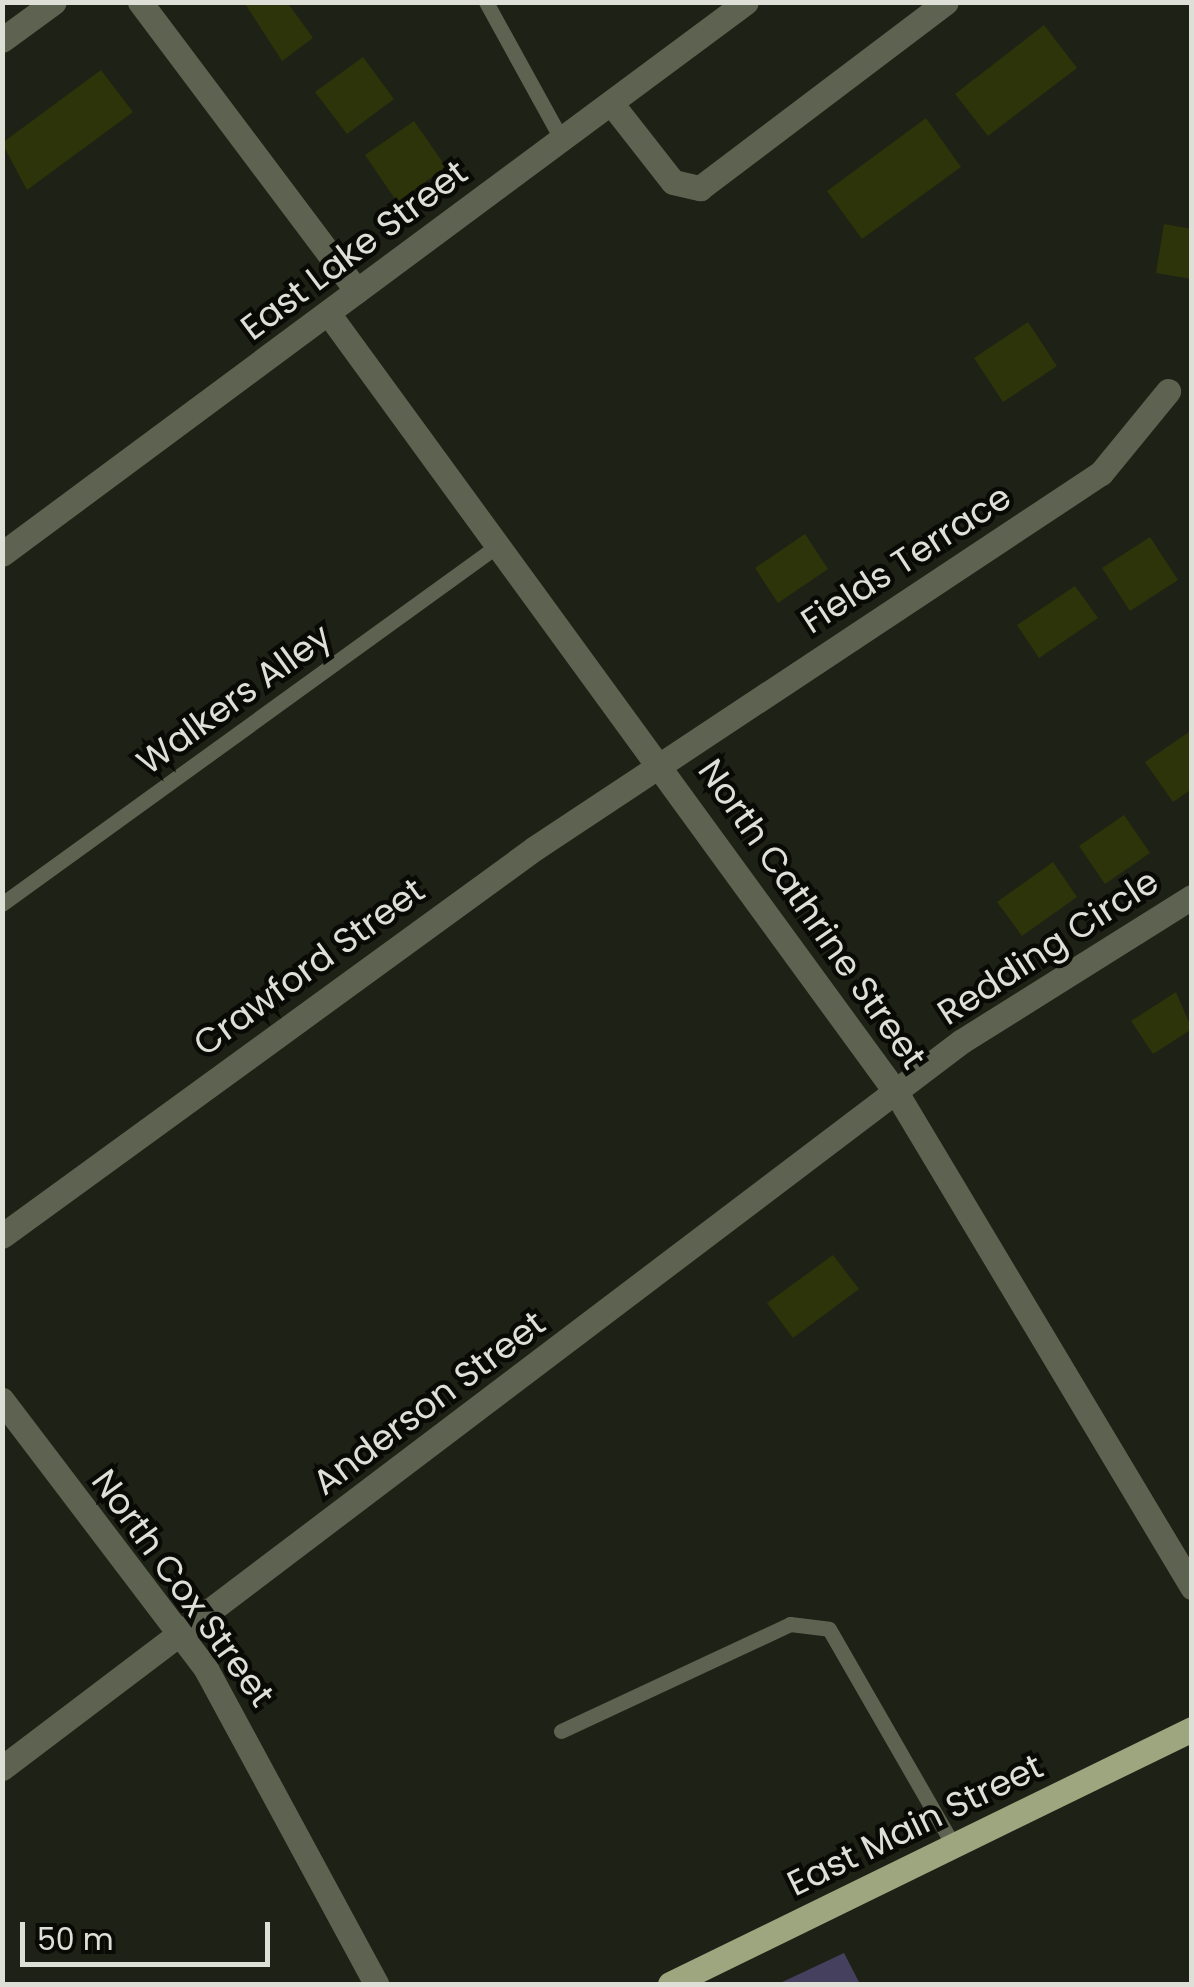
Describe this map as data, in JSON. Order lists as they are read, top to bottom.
{
  "streets": {
    "main road": ["East Main Street"],
    "street": [
      "East Lake Street",
      "Fields Terrace",
      "North Cathrine Street",
      "Redding Circle",
      "Crawford Street",
      "Anderson Street",
      "North Cox Street"
    ],
    "lane": ["Walkers Alley"]
  },
  "crossings": [
    ["East Lake Street", "North Cathrine Street"],
    ["Fields Terrace", "North Cathrine Street"],
    ["Fields Terrace", "Crawford Street"],
    ["Walkers Alley", "North Cathrine Street"],
    ["North Cathrine Street", "Redding Circle"],
    ["North Cathrine Street", "Crawford Street"],
    ["North Cathrine Street", "Anderson Street"],
    ["Redding Circle", "Anderson Street"],
    ["Anderson Street", "North Cox Street"]
  ],
  "scale_bar": "50 m"
}
